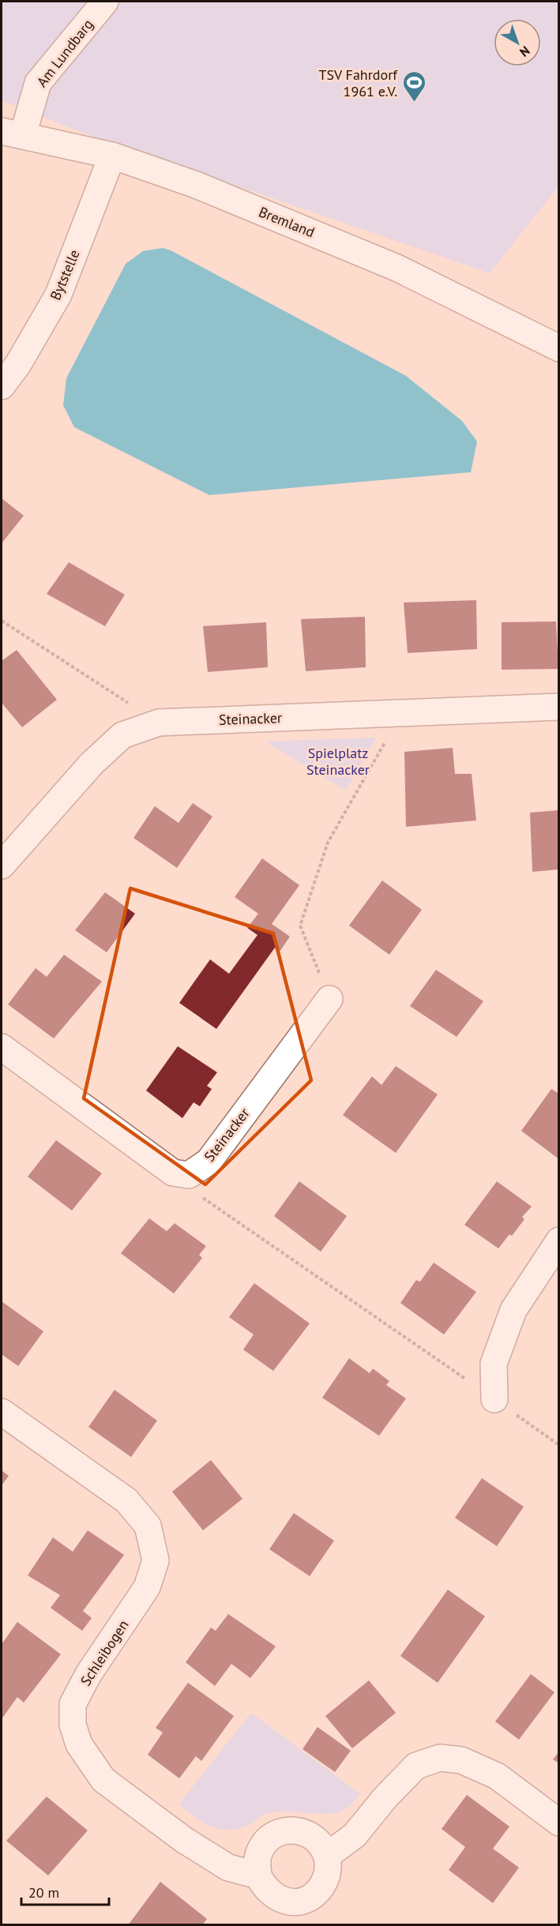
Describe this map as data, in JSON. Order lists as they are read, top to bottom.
{
  "streets": {
    "street": [
      "Am Lundbarg",
      "Bremland",
      "Bytstelle",
      "Steinacker",
      "Schleibogen"
    ]
  },
  "crossings": [
    ["Am Lundbarg", "Bremland"],
    ["Bremland", "Bytstelle"]
  ],
  "parks": ["Spielplatz Steinacker"],
  "places": {
    "sports": ["TSV Fahrdorf 1961 e.V."]
  },
  "scale_bar": "20 m",
  "north": "bottom right"
}
